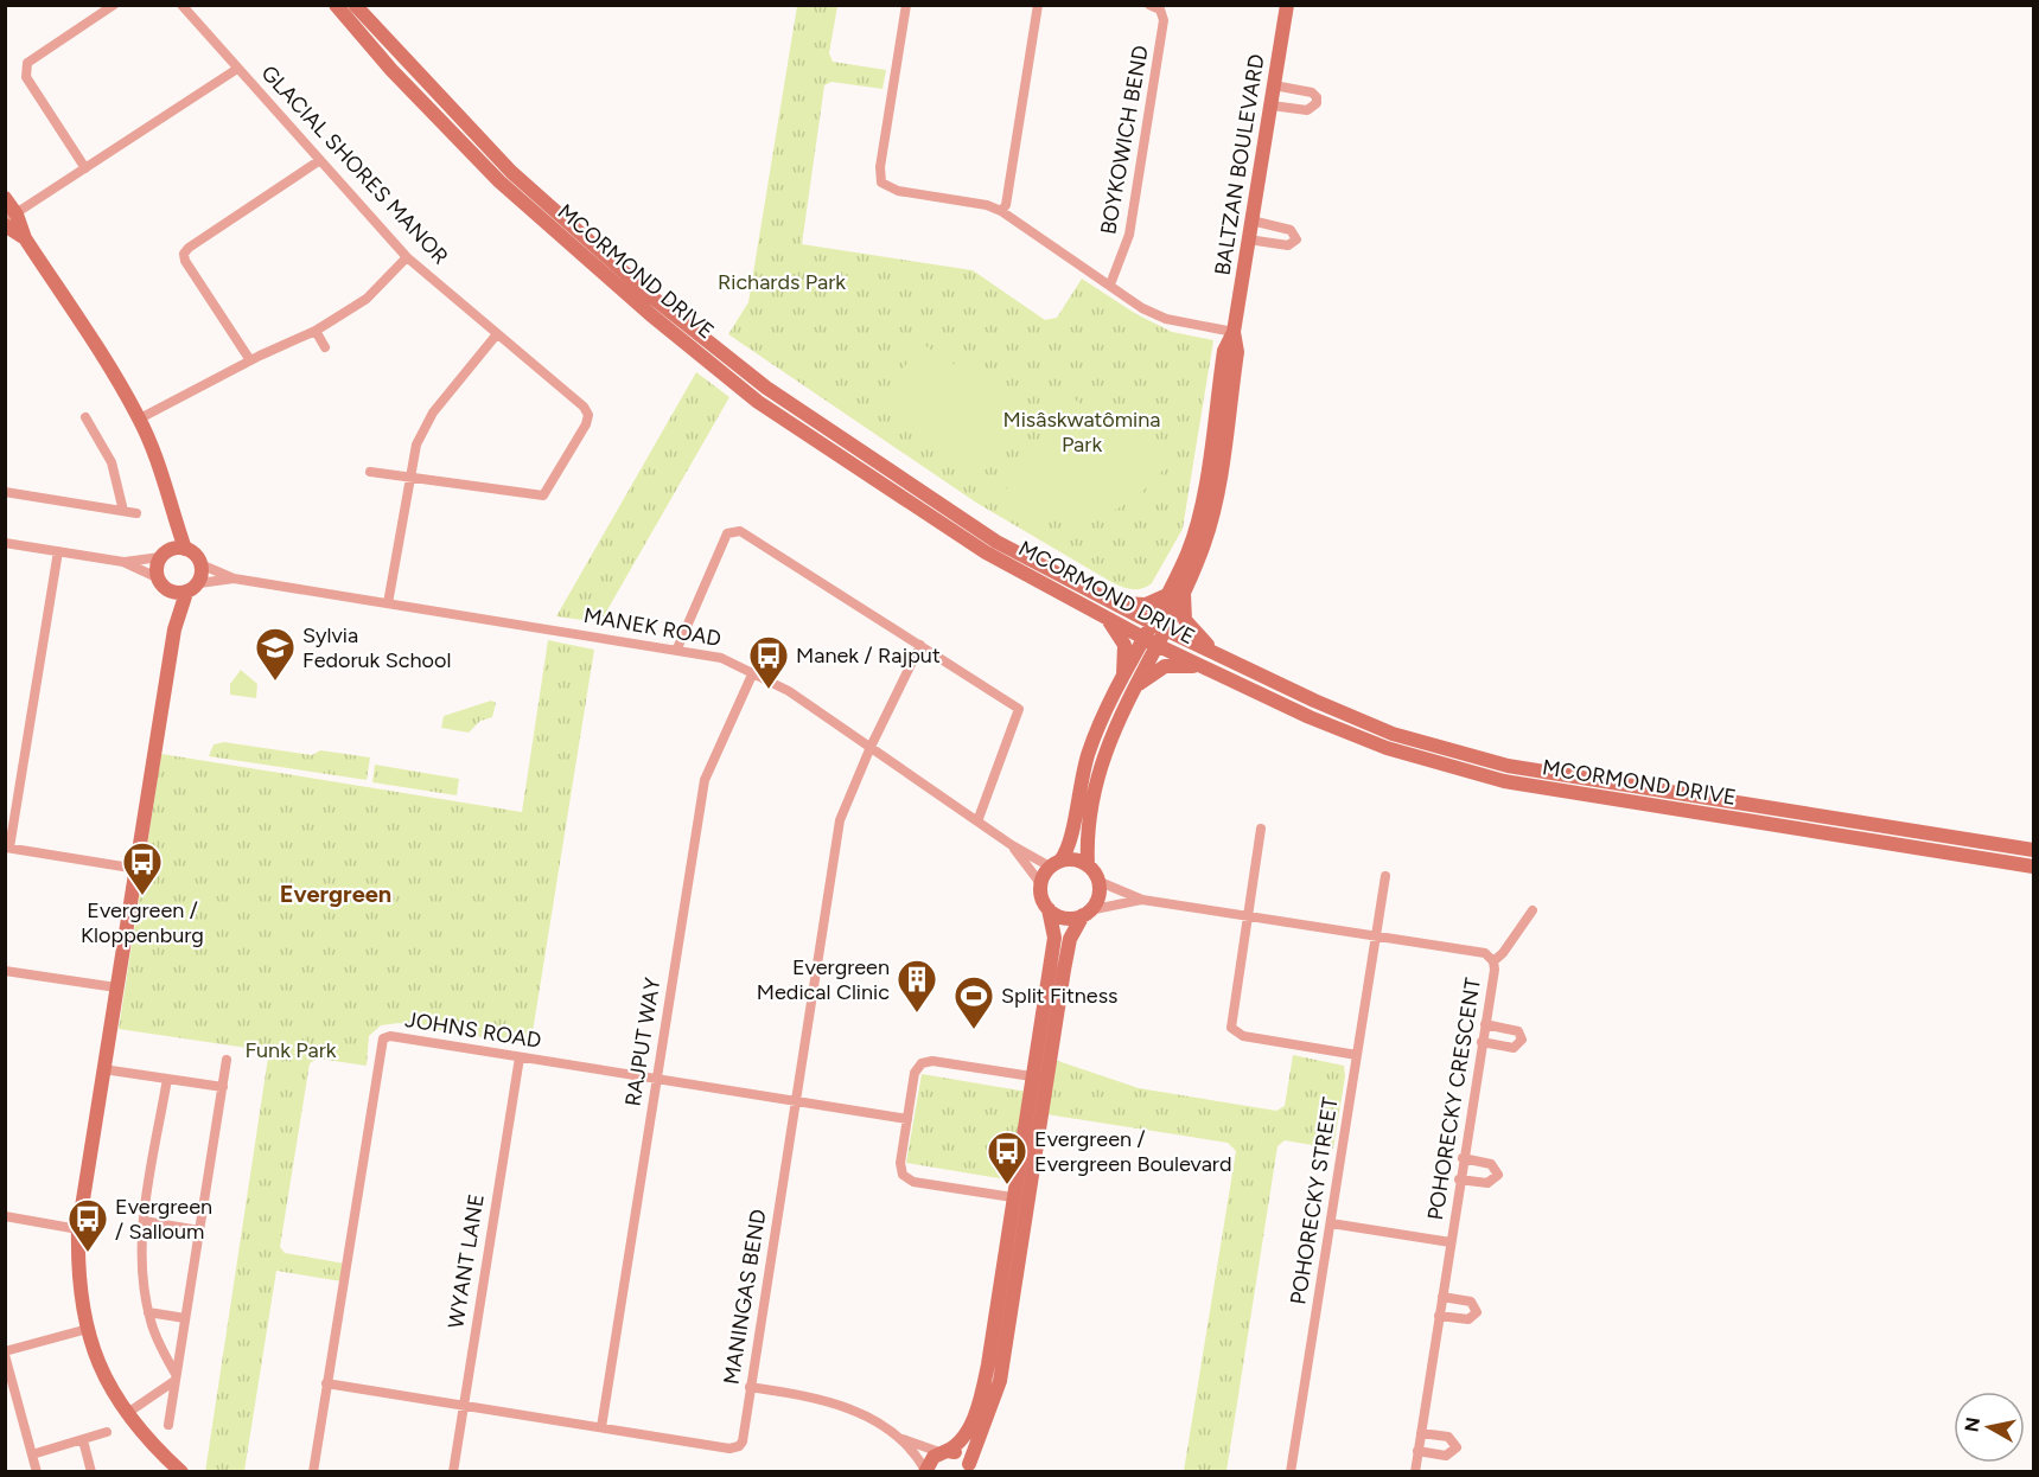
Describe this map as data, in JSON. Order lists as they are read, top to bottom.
{
  "streets": {
    "street": [
      "BOYKOWICH BEND",
      "GLACIAL SHORES MANOR",
      "BALTZAN BOULEVARD",
      "MCORMOND DRIVE",
      "MANEK ROAD",
      "JOHNS ROAD",
      "RAJPUT WAY",
      "POHORECKY CRESCENT",
      "POHORECKY STREET",
      "WYANT LANE",
      "MANINGAS BEND"
    ]
  },
  "crossings": [
    ["BALTZAN BOULEVARD", "MCORMOND DRIVE"],
    ["MANEK ROAD", "RAJPUT WAY"],
    ["MANEK ROAD", "POHORECKY CRESCENT"],
    ["MANEK ROAD", "MANINGAS BEND"],
    ["JOHNS ROAD", "RAJPUT WAY"],
    ["JOHNS ROAD", "WYANT LANE"],
    ["JOHNS ROAD", "MANINGAS BEND"],
    ["RAJPUT WAY", "MANINGAS BEND"],
    ["POHORECKY CRESCENT", "POHORECKY STREET"],
    ["WYANT LANE", "MANINGAS BEND"]
  ],
  "districts": ["Evergreen"],
  "parks": ["Richards Park", "Misâskwatômina Park", "Funk Park"],
  "places": {
    "school or university": ["Sylvia Fedoruk School"],
    "bus stop": [
      "Manek / Rajput",
      "Evergreen / Kloppenburg",
      "Evergreen / Evergreen Boulevard",
      "Evergreen / Salloum"
    ],
    "building": ["Evergreen Medical Clinic"],
    "sports": ["Split Fitness"]
  },
  "north": "left"
}
